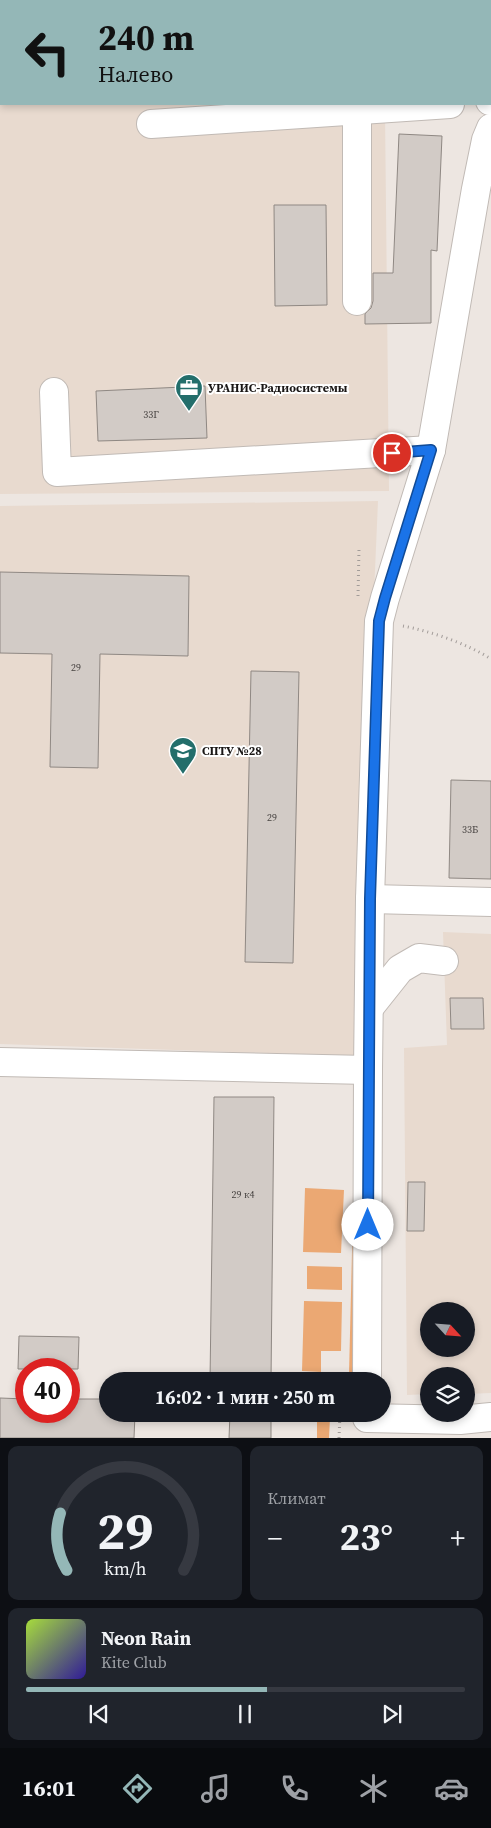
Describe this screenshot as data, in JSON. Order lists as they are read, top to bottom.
{
  "places": {
    "office": ["УРАНИС-Радиосистемы"],
    "school or university": ["СПТУ №28"]
  },
  "house_numbers": [
    "33Г",
    "29",
    "29",
    "33Б",
    "29 к4"
  ],
  "north": "bottom right",
  "page": {
    "turn": ["240 m", "Налево"],
    "limit": "40",
    "trip": "16:02 · 1 мин · 250 m",
    "tile": "Климат",
    "heat": ["−", "23°", "+"],
    "song": ["Neon Rain", "Kite Club"],
    "tabs": "16:01",
    "gauge": ["29", "km/h"]
  }
}
